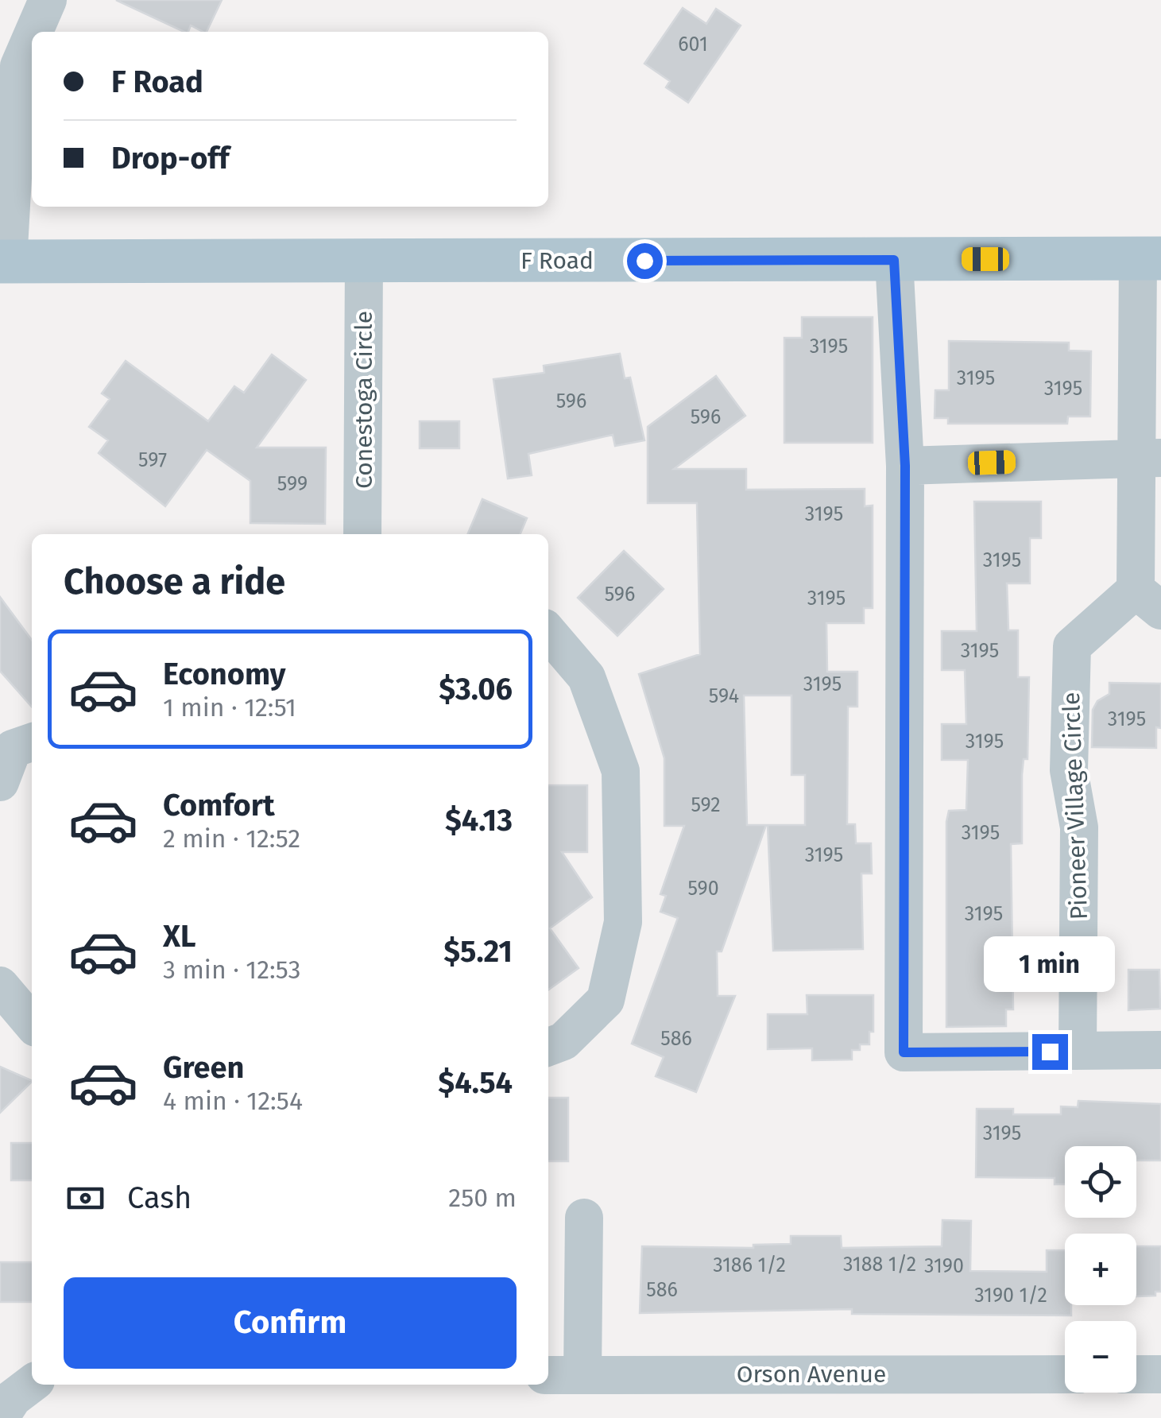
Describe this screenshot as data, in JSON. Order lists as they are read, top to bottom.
{
  "streets": {
    "main road": ["F Road"],
    "street": ["Conestoga Circle", "Pioneer Village Circle", "Orson Avenue"]
  },
  "crossings": [
    ["F Road", "Conestoga Circle"],
    ["F Road", "Pioneer Village Circle"]
  ],
  "house_numbers": [
    "601",
    "3195",
    "3195",
    "3195",
    "596",
    "596",
    "597",
    "599",
    "3195",
    "3195",
    "596",
    "3195",
    "3195",
    "3195",
    "594",
    "3195",
    "3195",
    "592",
    "3195",
    "3195",
    "590",
    "3195",
    "586",
    "3195",
    "3188 1/2",
    "3186 1/2",
    "3190",
    "586",
    "3190 1/2"
  ],
  "page": {
    "banner": ["F Road", "Drop-off"],
    "heading": "Choose a ride",
    "list": [
      {
        "name": "Economy",
        "note": "1 min · 12:51",
        "value": "$3.06"
      },
      {
        "name": "Comfort",
        "note": "2 min · 12:52",
        "value": "$4.13"
      },
      {
        "name": "XL",
        "note": "3 min · 12:53",
        "value": "$5.21"
      },
      {
        "name": "Green",
        "note": "4 min · 12:54",
        "value": "$4.54"
      }
    ],
    "bubble": "1 min",
    "map_buttons": ["+", "−"],
    "pay": ["Cash", "250 m"],
    "buttons": "Confirm"
  }
}
